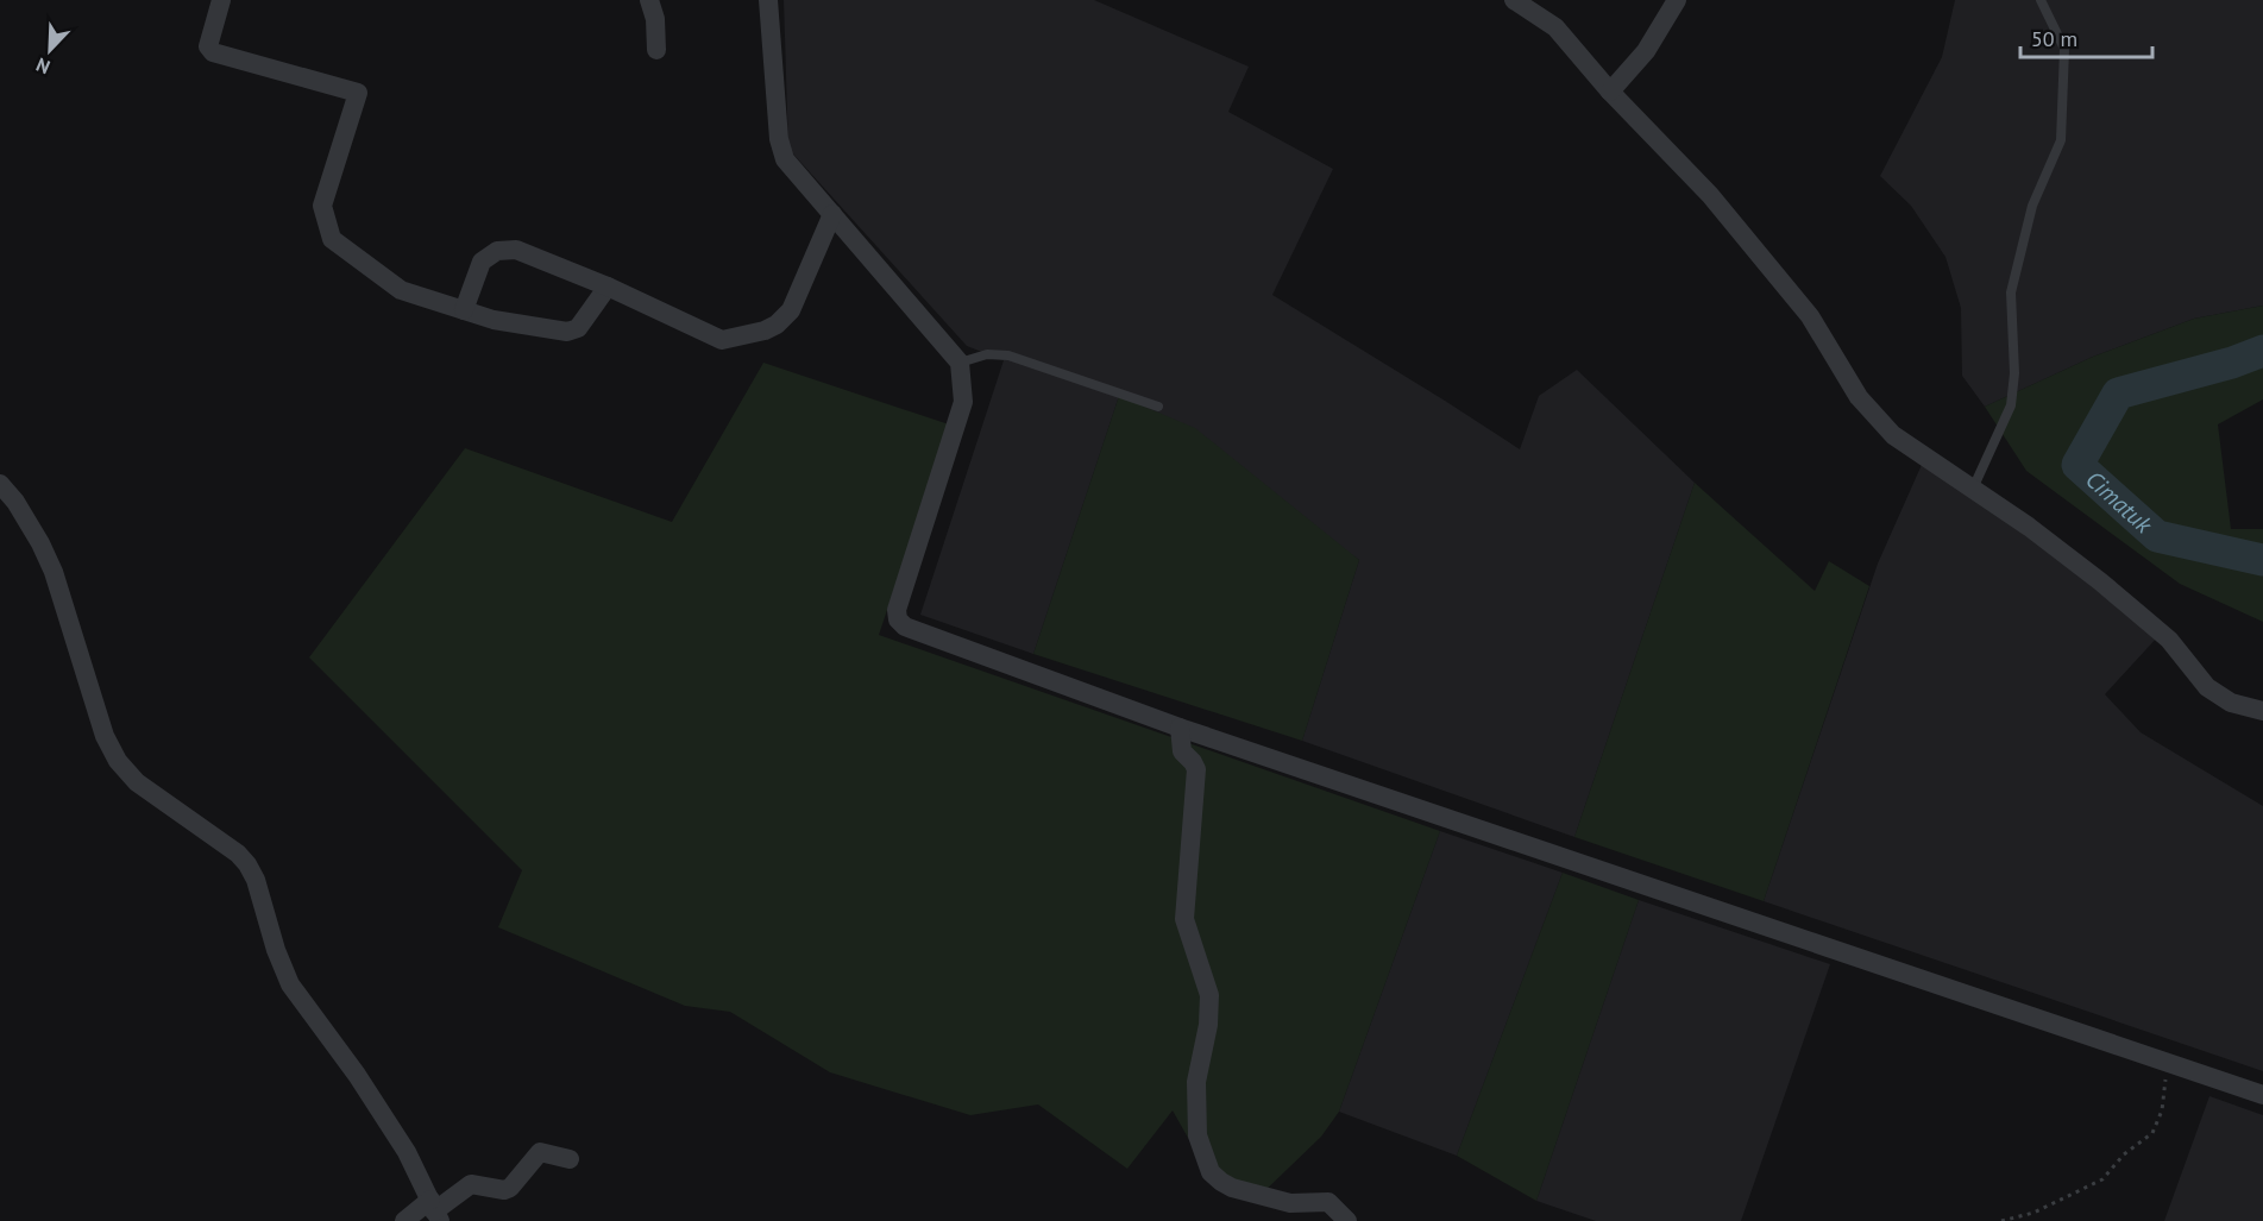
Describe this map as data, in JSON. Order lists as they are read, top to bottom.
{
  "water": ["Cimatuk"],
  "scale_bar": "50 m",
  "north": "bottom left"
}
